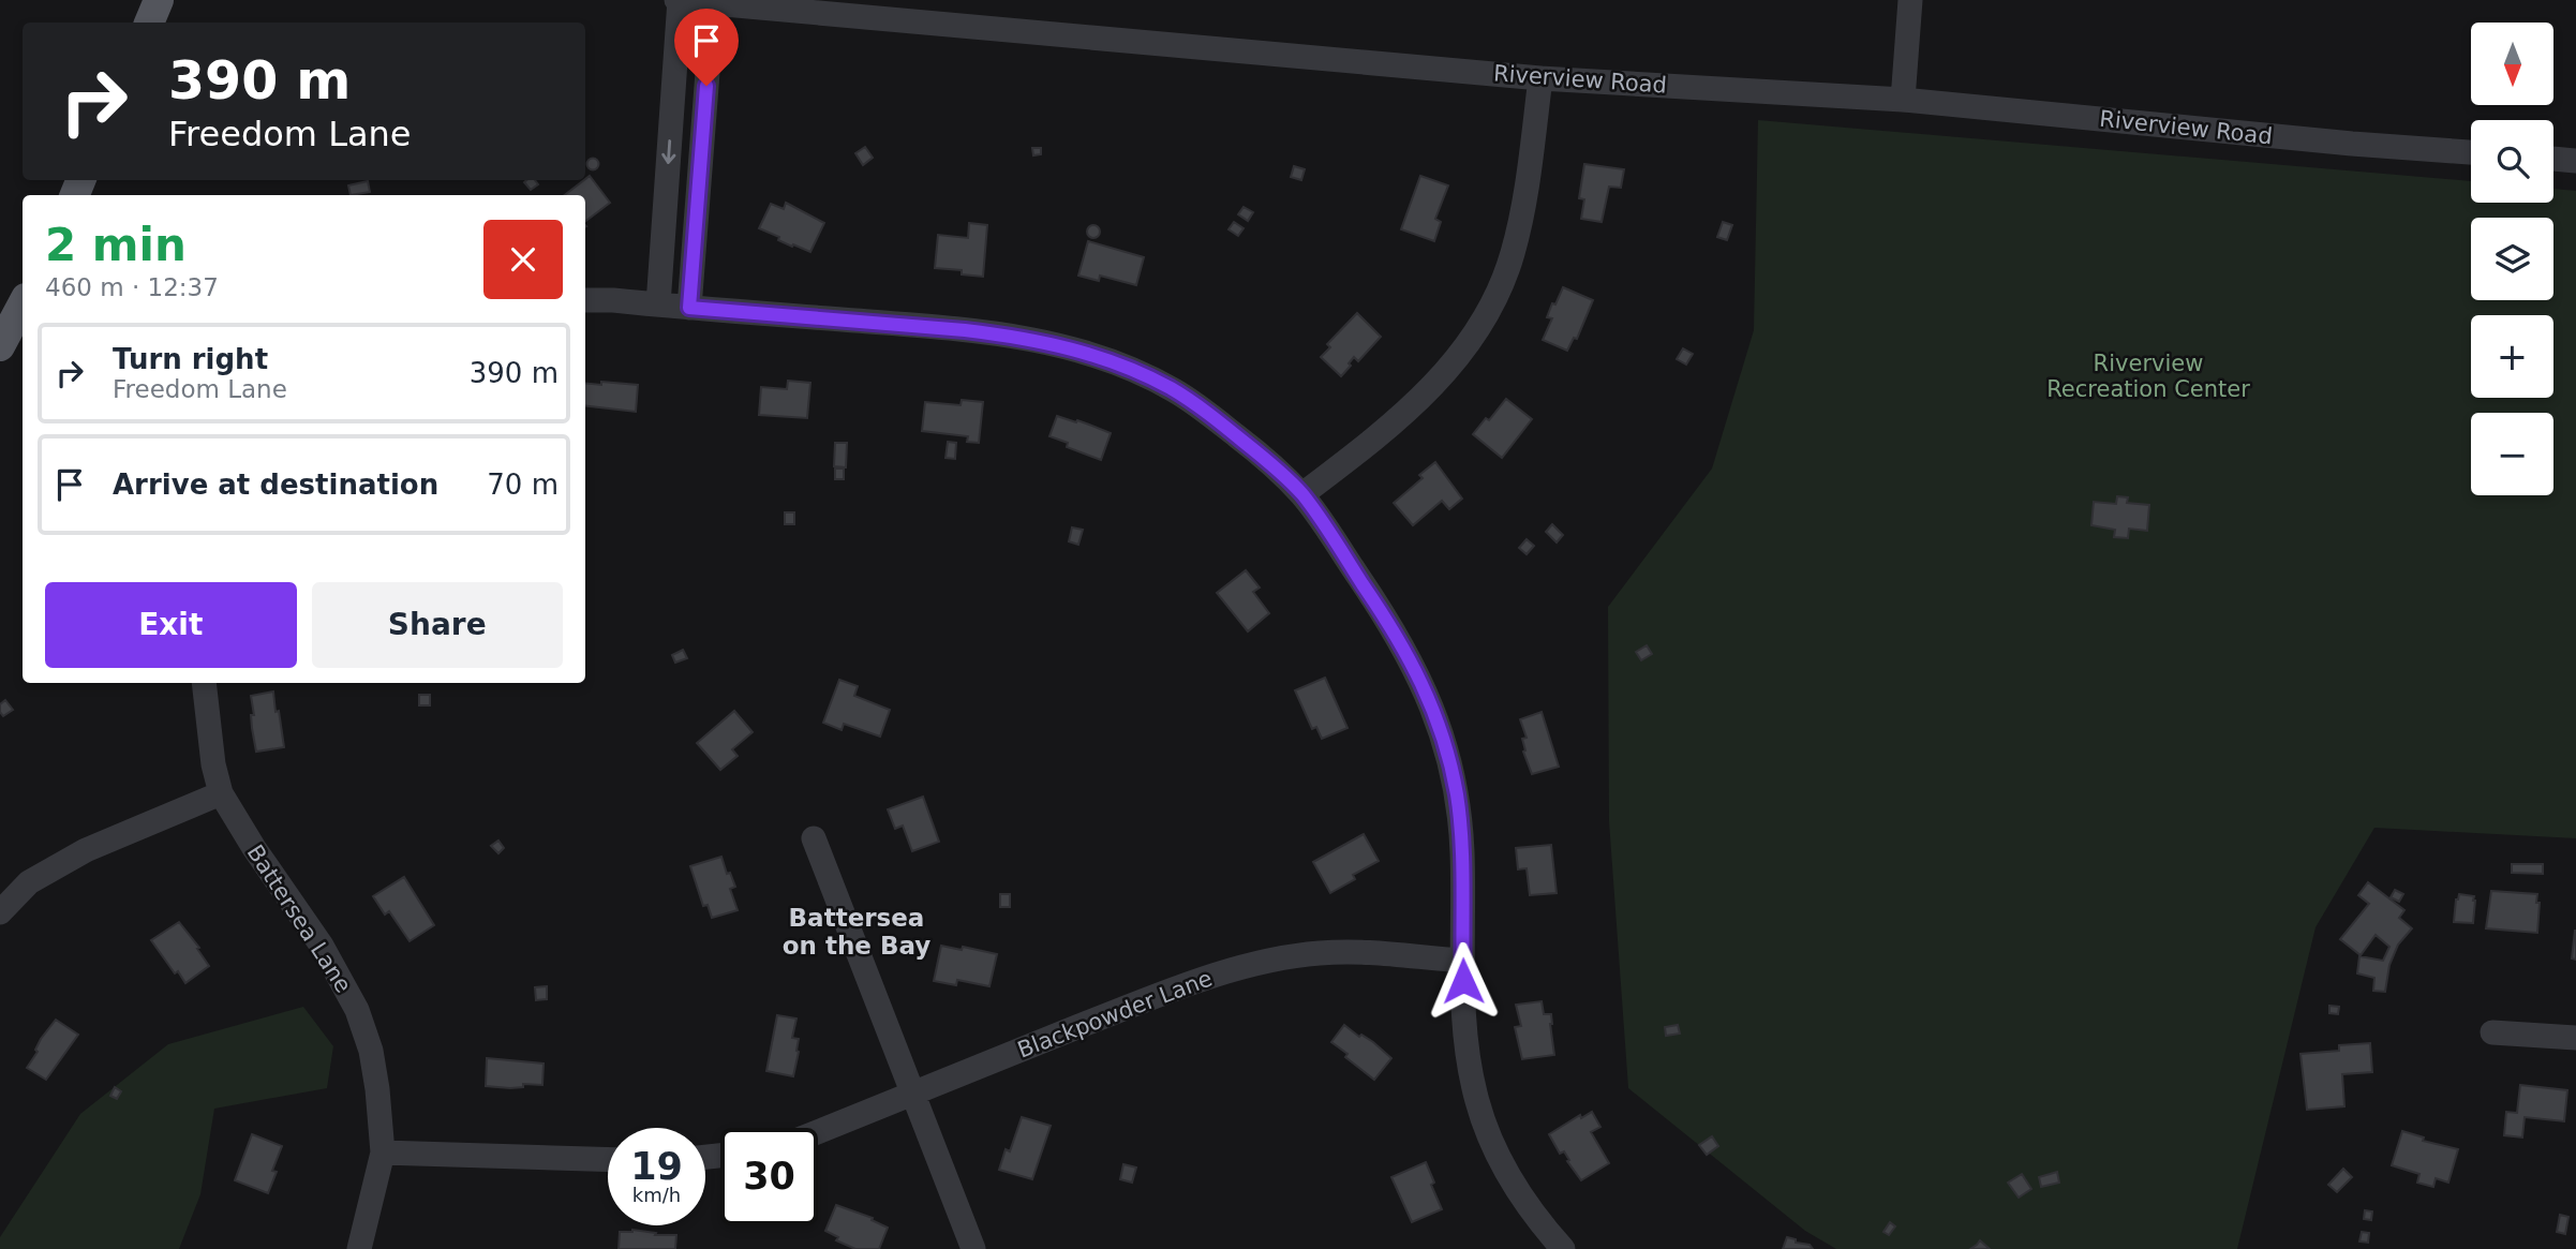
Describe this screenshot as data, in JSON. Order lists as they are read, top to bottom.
{
  "streets": {
    "street": ["Riverview Road", "Battersea Lane", "Blackpowder Lane"]
  },
  "districts": ["Battersea on the Bay"],
  "parks": ["Riverview Recreation Center"],
  "north": "bottom",
  "page": {
    "map_buttons": ["+", "−"],
    "turn": ["390 m", "Freedom Lane"],
    "heading": ["2 min", "460 m · 12:37"],
    "list": [
      {
        "name": "Turn right",
        "note": "Freedom Lane",
        "value": "390 m"
      },
      {
        "name": "Arrive at destination",
        "value": "70 m"
      }
    ],
    "buttons": ["Exit", "Share"],
    "speed": "19 km/h",
    "limit": "30"
  }
}
